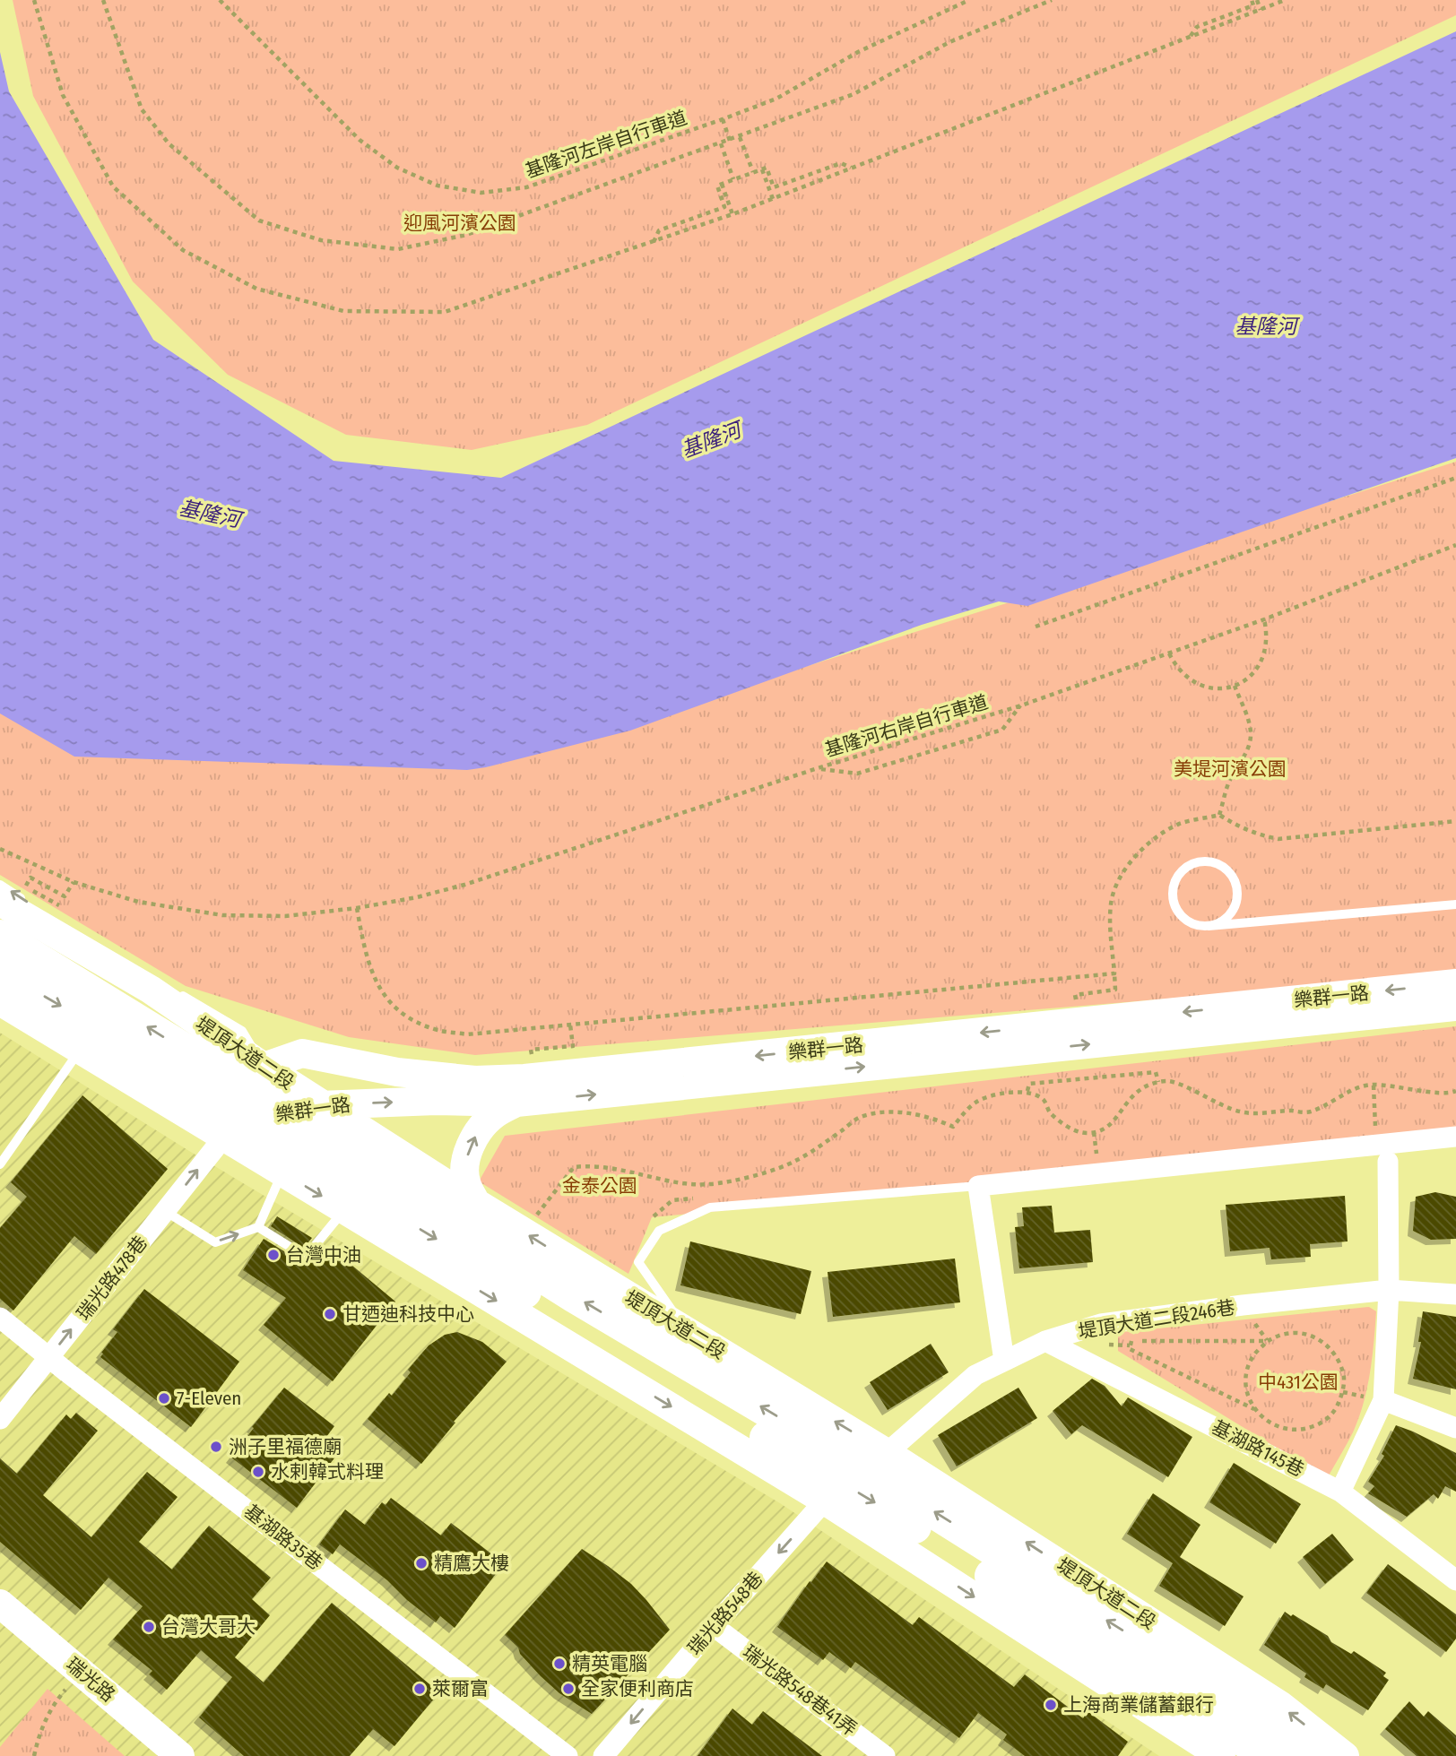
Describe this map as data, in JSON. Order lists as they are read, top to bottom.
{
  "streets": {
    "highway": ["堤頂大道二段"],
    "street": [
      "樂群一路",
      "瑞光路478巷",
      "堤頂大道二段246巷",
      "基湖路145巷",
      "基湖路35巷",
      "瑞光路548巷",
      "瑞光路",
      "瑞光路548巷41弄"
    ],
    "path": ["基隆河左岸自行車道", "基隆河右岸自行車道"]
  },
  "crossings": [
    ["樂群一路", "堤頂大道二段"],
    ["樂群一路", "瑞光路478巷"],
    ["堤頂大道二段", "堤頂大道二段246巷"],
    ["瑞光路478巷", "基湖路35巷"],
    ["堤頂大道二段246巷", "基湖路145巷"],
    ["瑞光路548巷", "瑞光路548巷41弄"]
  ],
  "one_way": ["瑞光路478巷", "瑞光路548巷"],
  "water": ["基隆河"],
  "parks": [
    "迎風河濱公園",
    "美堤河濱公園",
    "金泰公園",
    "中431公園"
  ],
  "places": [
    "台灣中油",
    "甘迺迪科技中心",
    "7-Eleven",
    "洲子里福德廟",
    "水剌韓式料理",
    "精鷹大樓",
    "台灣大哥大",
    "精英電腦",
    "萊爾富",
    "全家便利商店",
    "上海商業儲蓄銀行"
  ]
}
